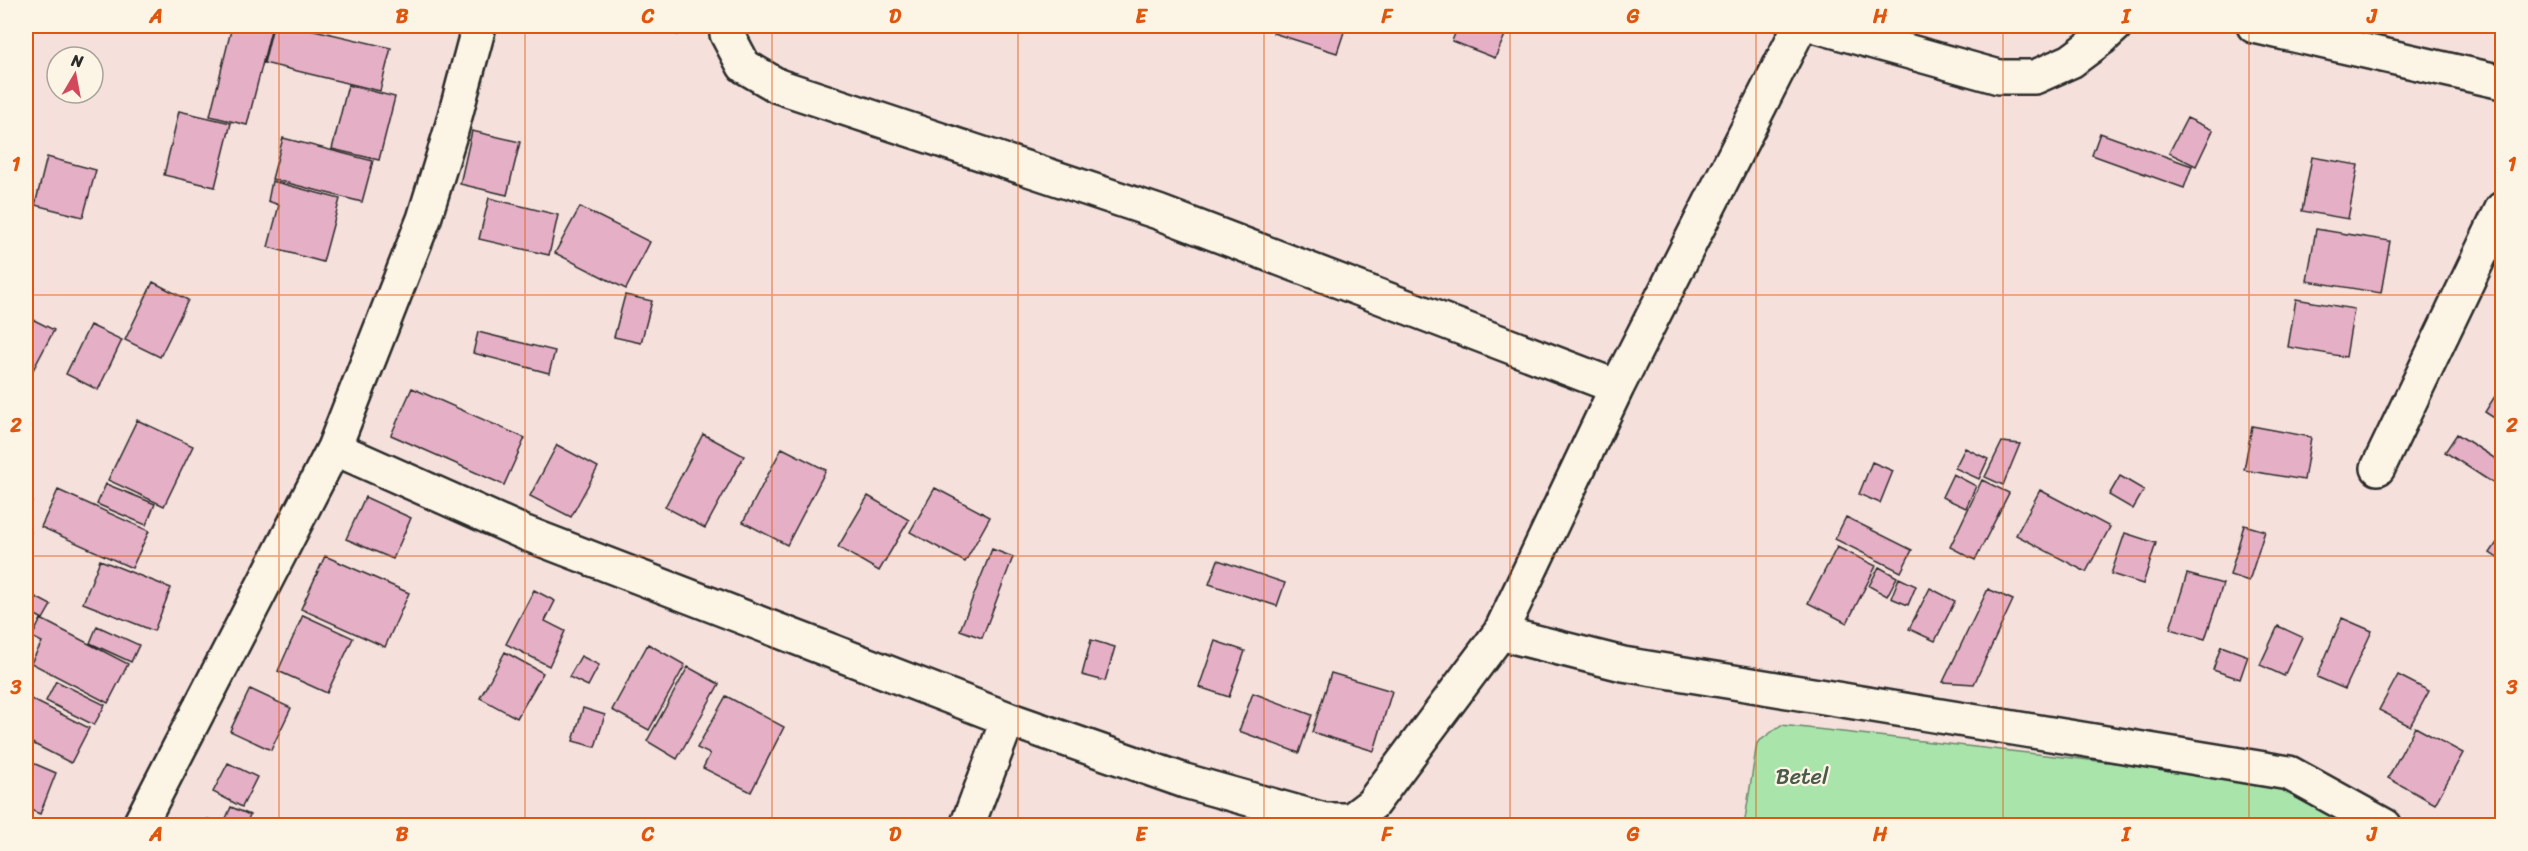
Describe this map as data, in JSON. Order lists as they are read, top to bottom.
{
  "parks": ["Betel"],
  "north": "top",
  "grid": {
    "columns": [
      "A",
      "B",
      "C",
      "D",
      "E",
      "F",
      "G",
      "H",
      "I",
      "J"
    ],
    "rows": ["1", "2", "3"]
  }
}
